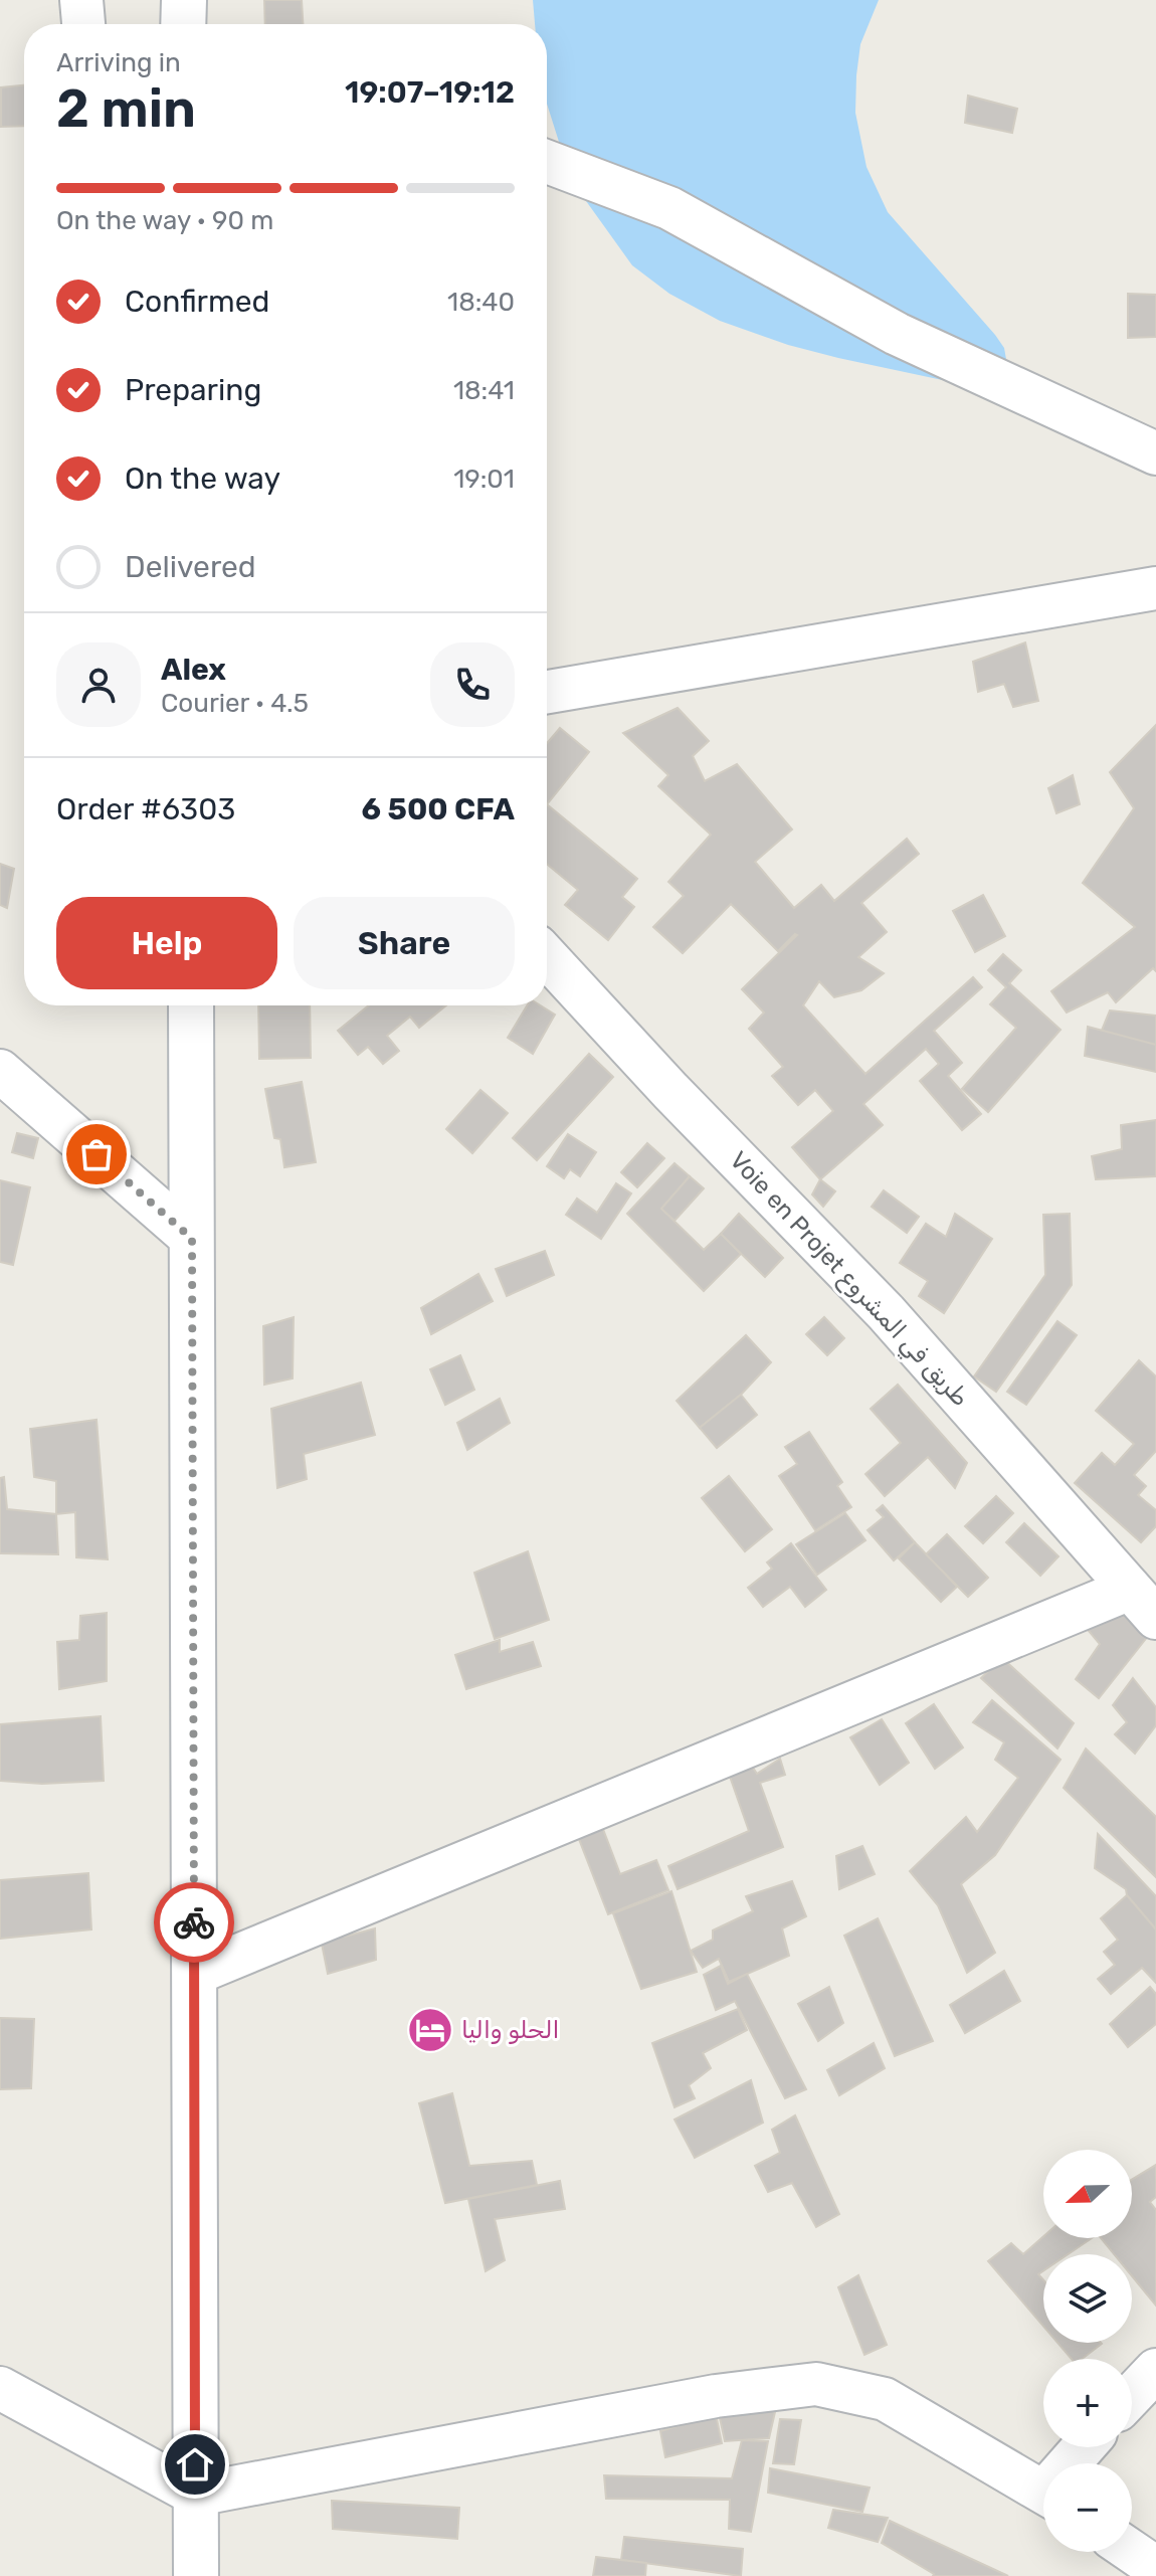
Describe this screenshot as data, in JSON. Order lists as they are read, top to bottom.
{
  "streets": {
    "street": ["Voie en Projet طريق في المشروع"]
  },
  "places": {
    "hotel": ["الحلو واليا"]
  },
  "north": "left",
  "page": {
    "heading": ["2 min", "Arriving in", "19:07–19:12"],
    "panel": [
      "Alex",
      "Courier · 4.5",
      "Order #6303",
      "6 500 CFA"
    ],
    "bar": "On the way · 90 m",
    "list": [
      ["Confirmed", "18:40"],
      ["Preparing", "18:41"],
      ["On the way", "19:01"],
      "Delivered"
    ],
    "buttons": ["Help", "Share"],
    "map_buttons": ["+", "−"]
  }
}
